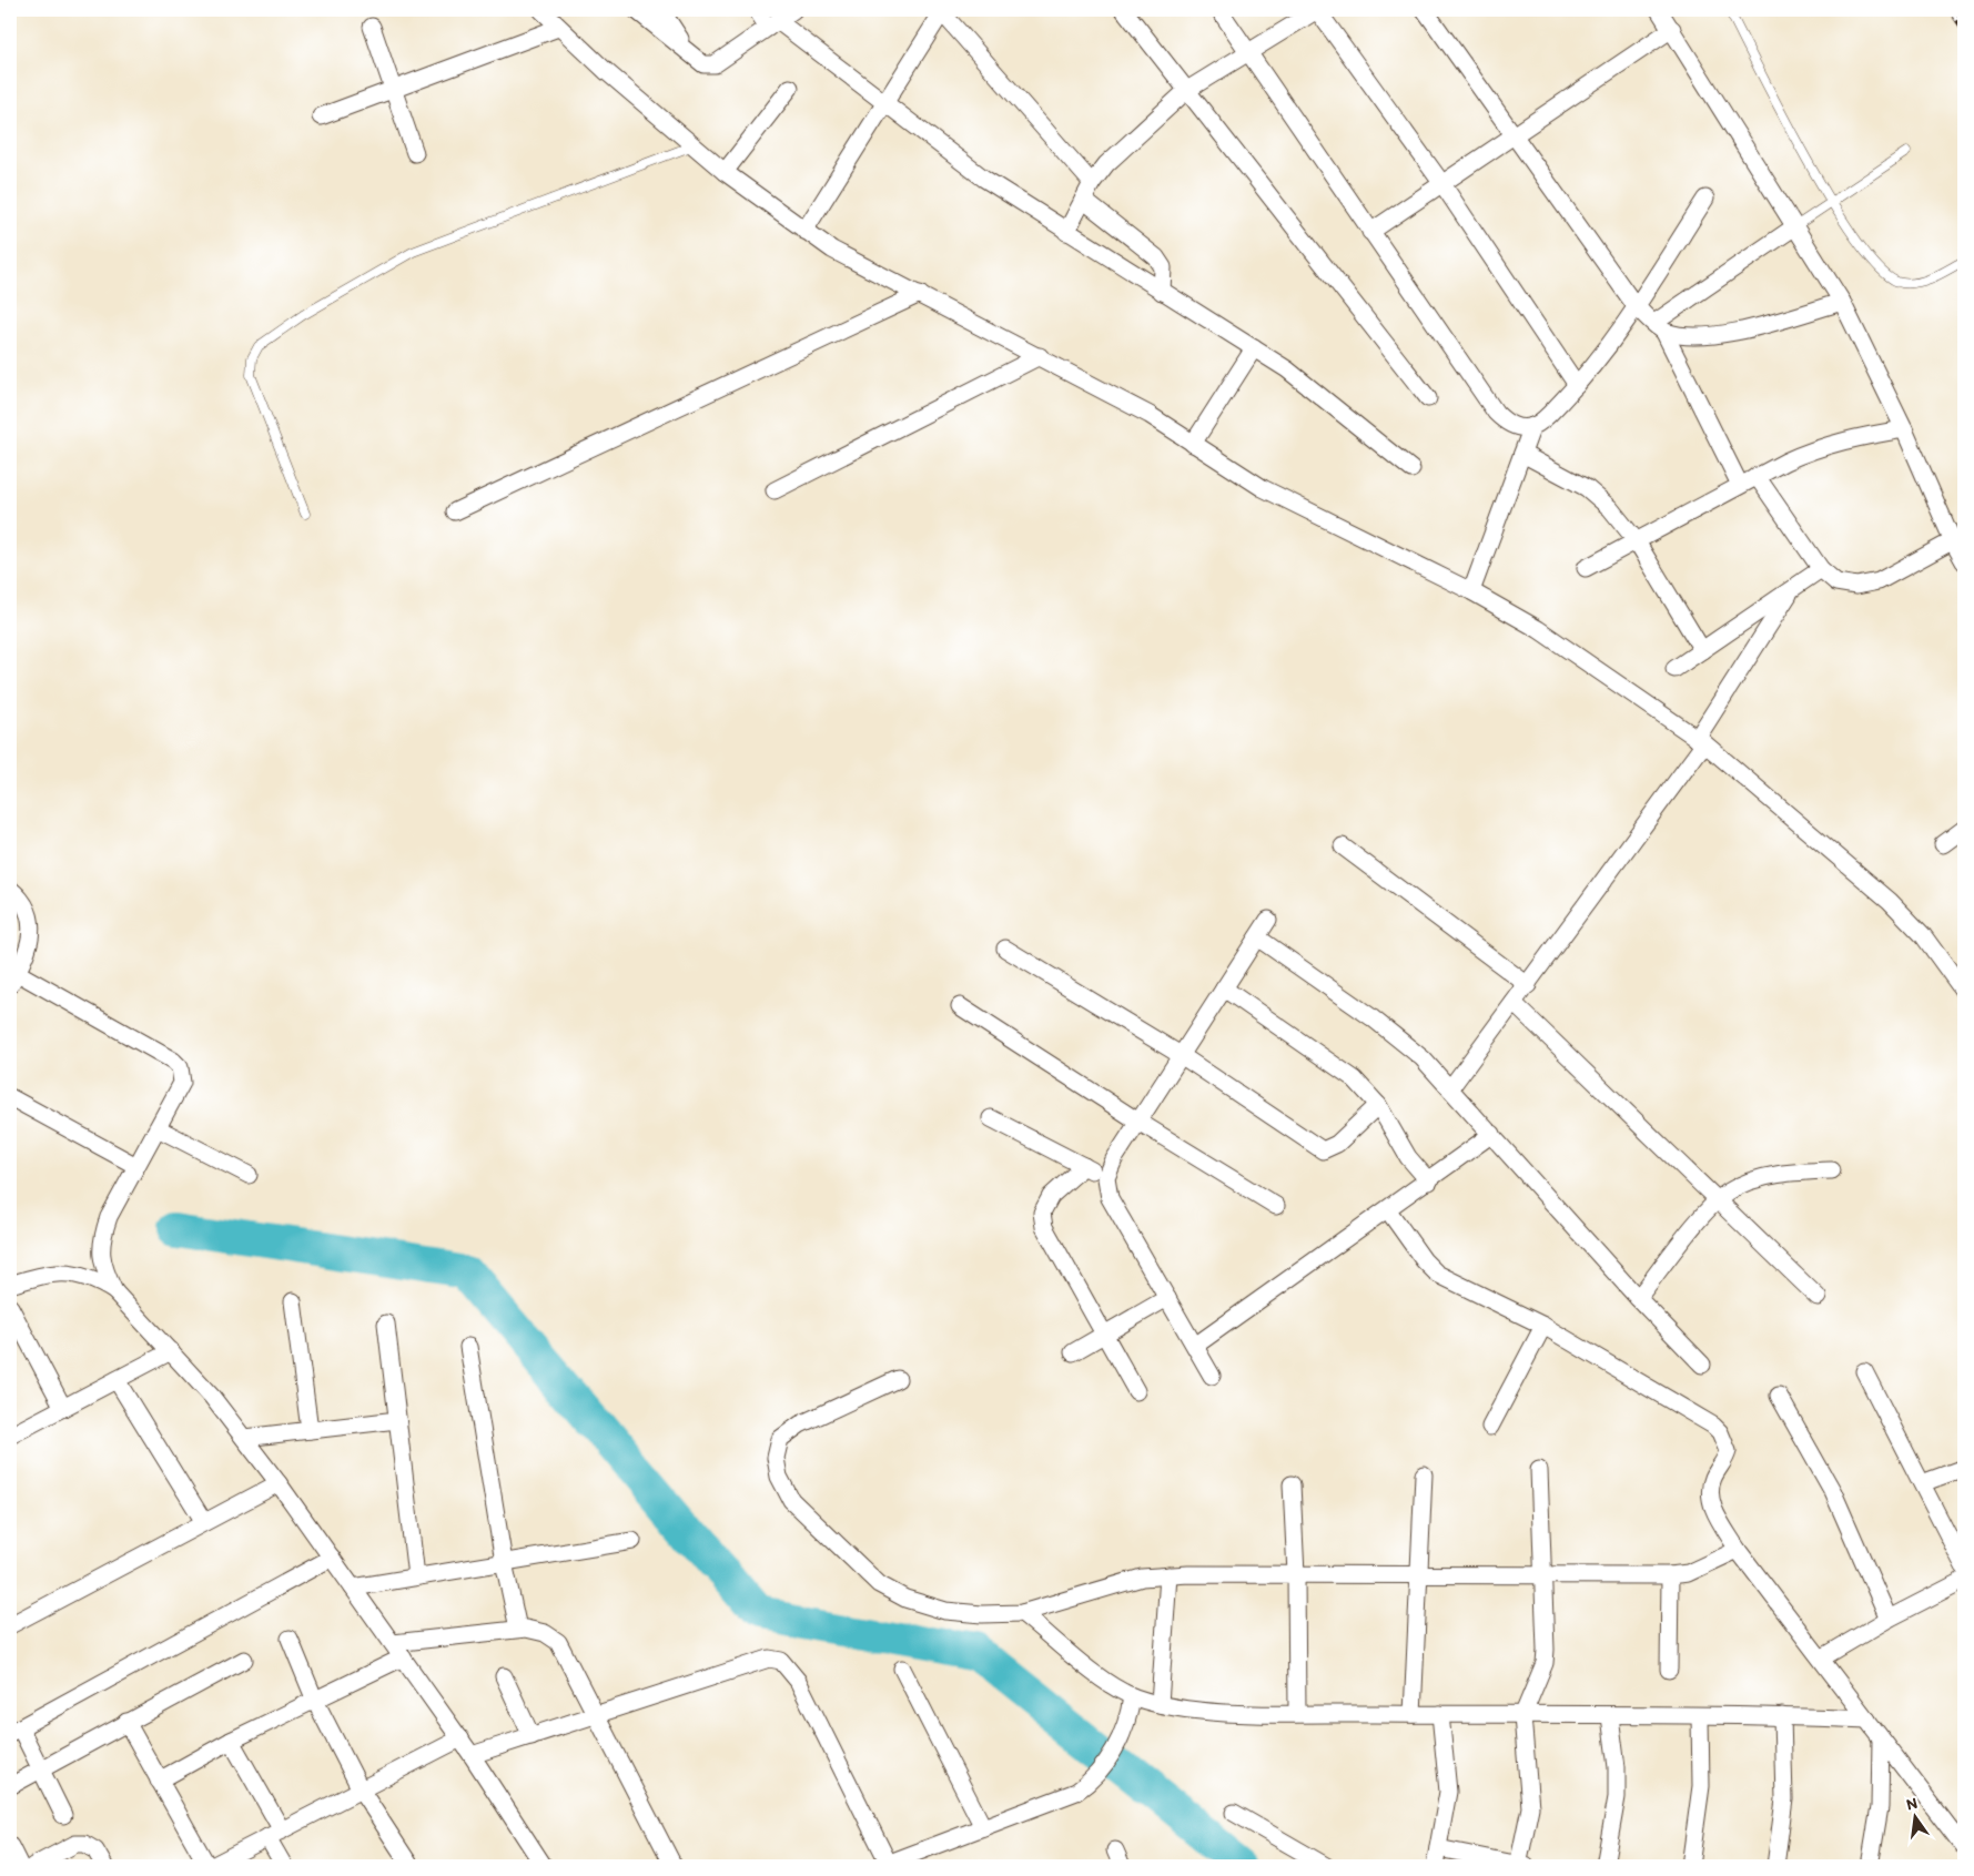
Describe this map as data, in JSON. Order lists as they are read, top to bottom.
{
  "north": "top"
}
